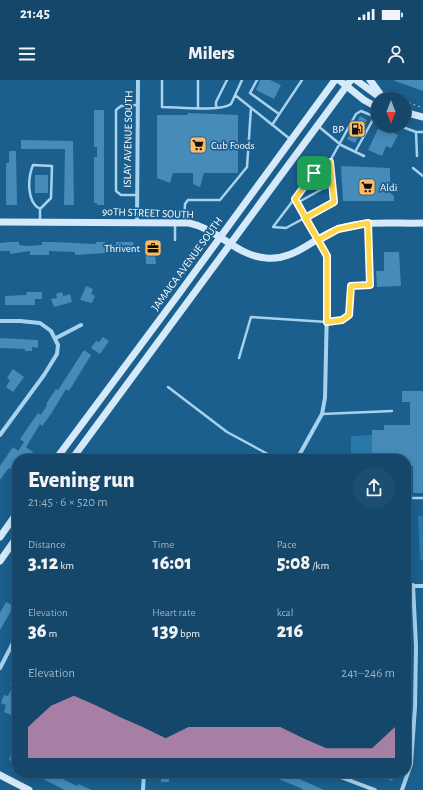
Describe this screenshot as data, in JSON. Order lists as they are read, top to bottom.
{
  "streets": {
    "main road": ["90TH STREET SOUTH", "JAMAICA AVENUE SOUTH"],
    "street": ["ISLAY AVENUE SOUTH"]
  },
  "crossings": [
    ["ISLAY AVENUE SOUTH", "90TH STREET SOUTH"],
    ["90TH STREET SOUTH", "JAMAICA AVENUE SOUTH"]
  ],
  "places": {
    "fuel station": ["BP"],
    "supermarket": ["Cub Foods", "Aldi"],
    "office": ["Thrivent"]
  },
  "north": "bottom",
  "page": {
    "status": "21:45",
    "header": "Milers",
    "heading": ["Evening run", "21:45 · 6 × 520 m"],
    "stats": [
      ["Distance", "3.12 km"],
      ["Time", "16:01"],
      ["Pace", "5:08 /km"],
      ["Elevation", "36 m"],
      ["Heart rate", "139 bpm"],
      ["kcal", "216"]
    ],
    "chart": ["Elevation", "241–246 m"]
  }
}
